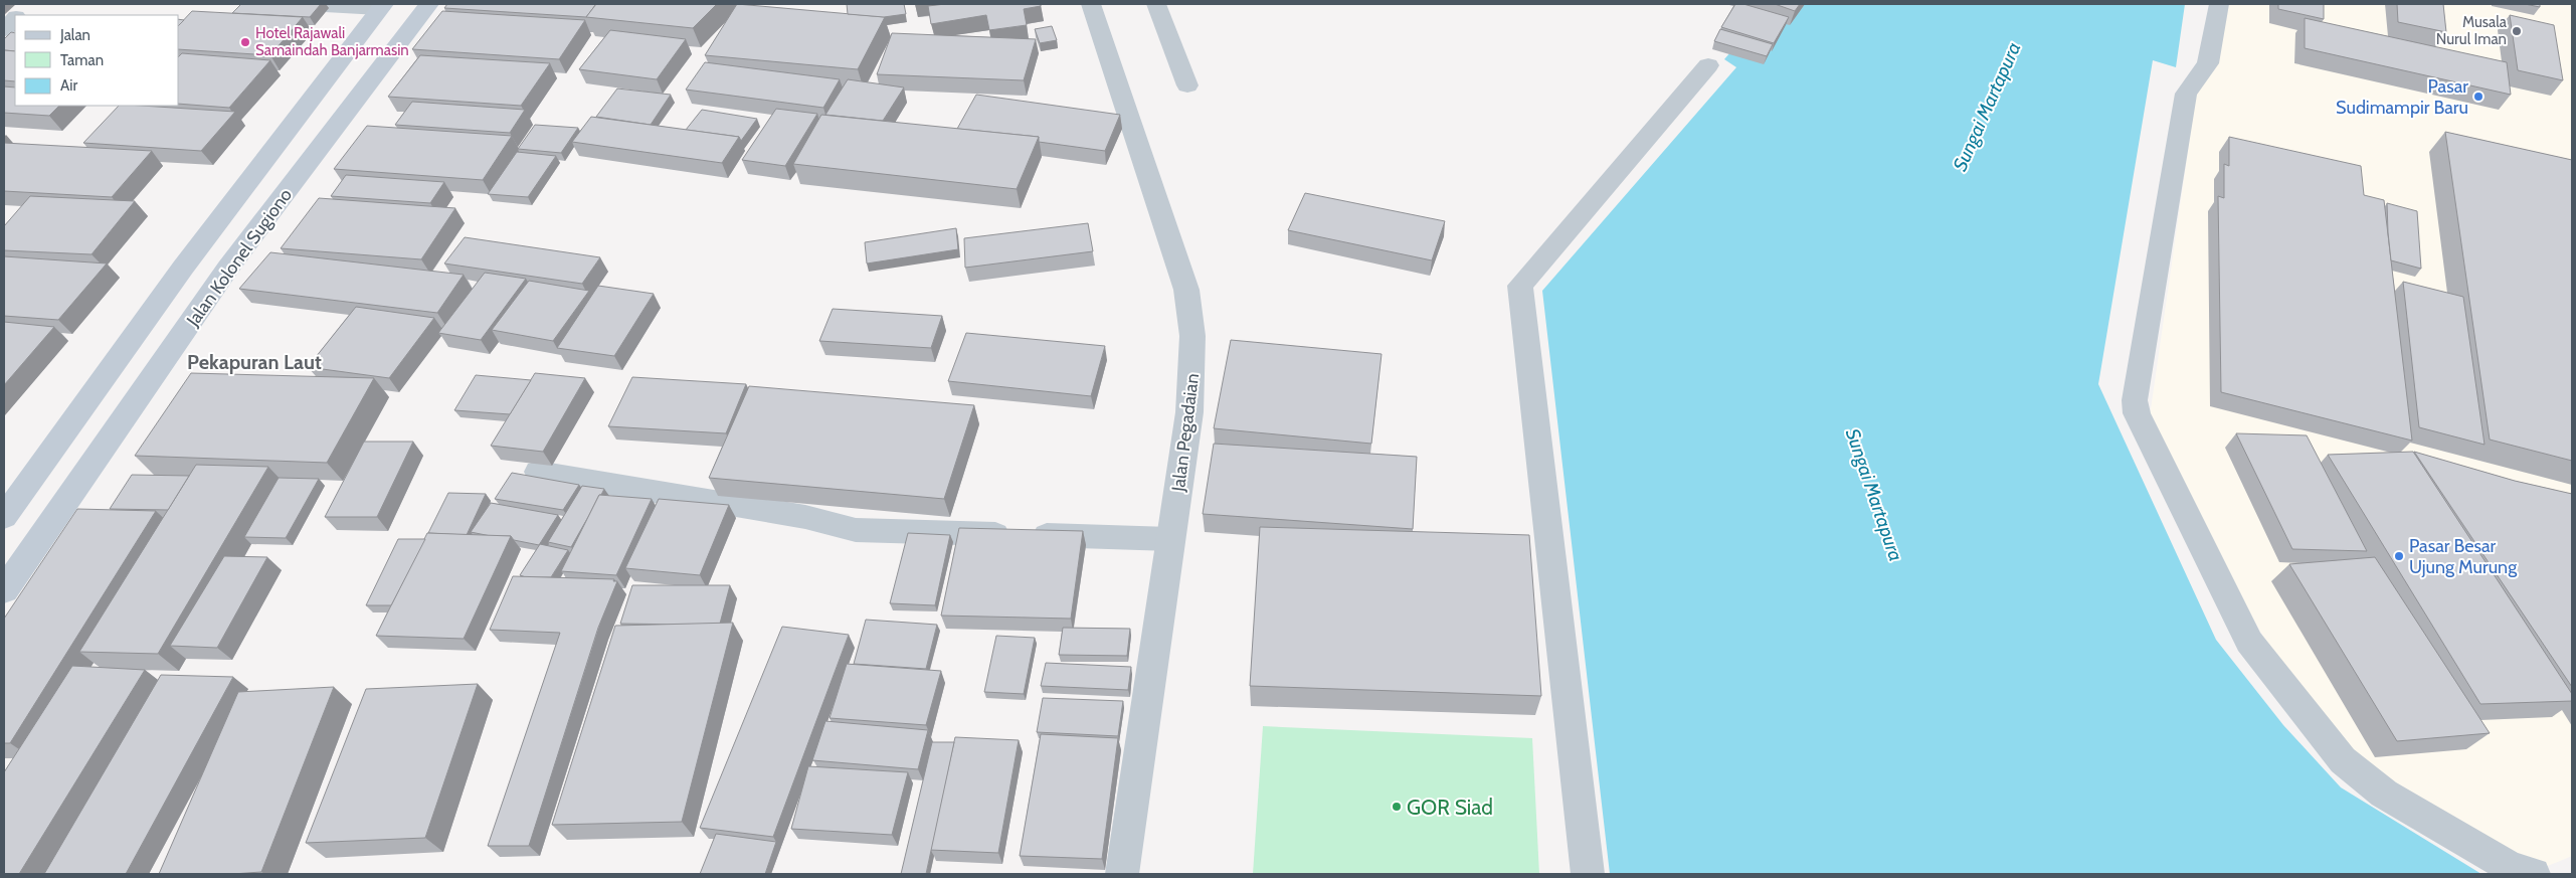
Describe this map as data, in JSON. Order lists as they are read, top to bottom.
{
  "streets": {
    "main road": ["Jalan Kolonel Sugiono"],
    "street": ["Jalan Pegadaian"]
  },
  "districts": ["Pekapuran Laut"],
  "water": ["Sungai Martapura"],
  "places": [
    "Musala Nurul Iman",
    "Hotel Rajawali Samaindah Banjarmasin",
    "Pasar Sudimampir Baru",
    "Pasar Besar Ujung Murung",
    "GOR Siad"
  ],
  "legend": ["Jalan", "Taman", "Air"]
}
